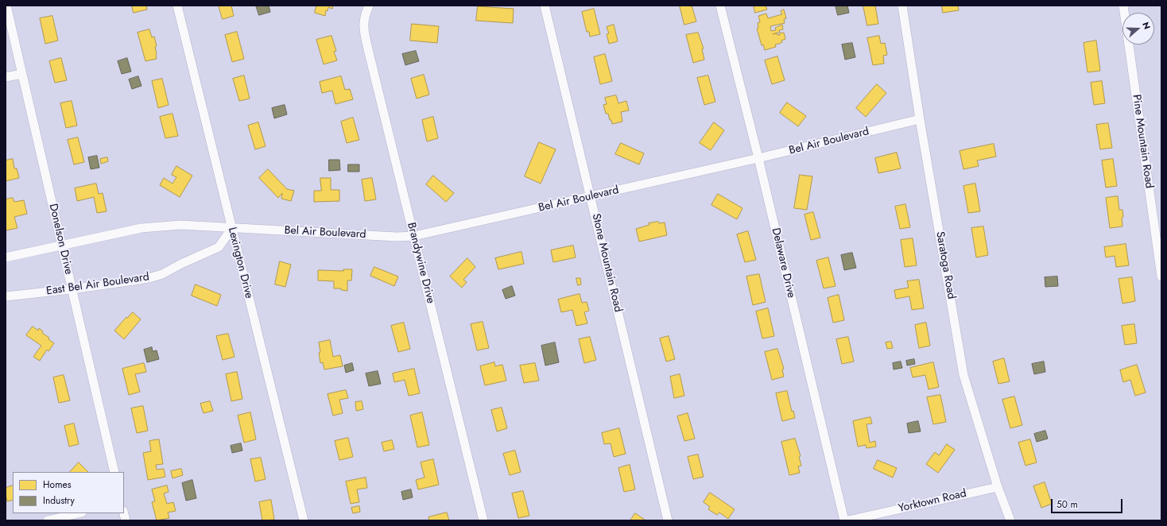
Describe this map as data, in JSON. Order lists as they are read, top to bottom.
{
  "streets": {
    "street": [
      "Bel Air Boulevard",
      "Pine Mountain Road",
      "Donelson Drive",
      "Lexington Drive",
      "Brandywine Drive",
      "Stone Mountain Road",
      "Delaware Drive",
      "Saratoga Road",
      "East Bel Air Boulevard",
      "Yorktown Road"
    ]
  },
  "crossings": [
    ["Bel Air Boulevard", "Donelson Drive"],
    ["Bel Air Boulevard", "Lexington Drive"],
    ["Bel Air Boulevard", "Brandywine Drive"],
    ["Bel Air Boulevard", "Stone Mountain Road"],
    ["Bel Air Boulevard", "Delaware Drive"],
    ["Bel Air Boulevard", "Saratoga Road"],
    ["Bel Air Boulevard", "East Bel Air Boulevard"],
    ["Donelson Drive", "East Bel Air Boulevard"],
    ["Lexington Drive", "East Bel Air Boulevard"],
    ["Saratoga Road", "Yorktown Road"]
  ],
  "legend": ["Homes", "Industry"],
  "scale_bar": "50 m",
  "north": "right"
}
